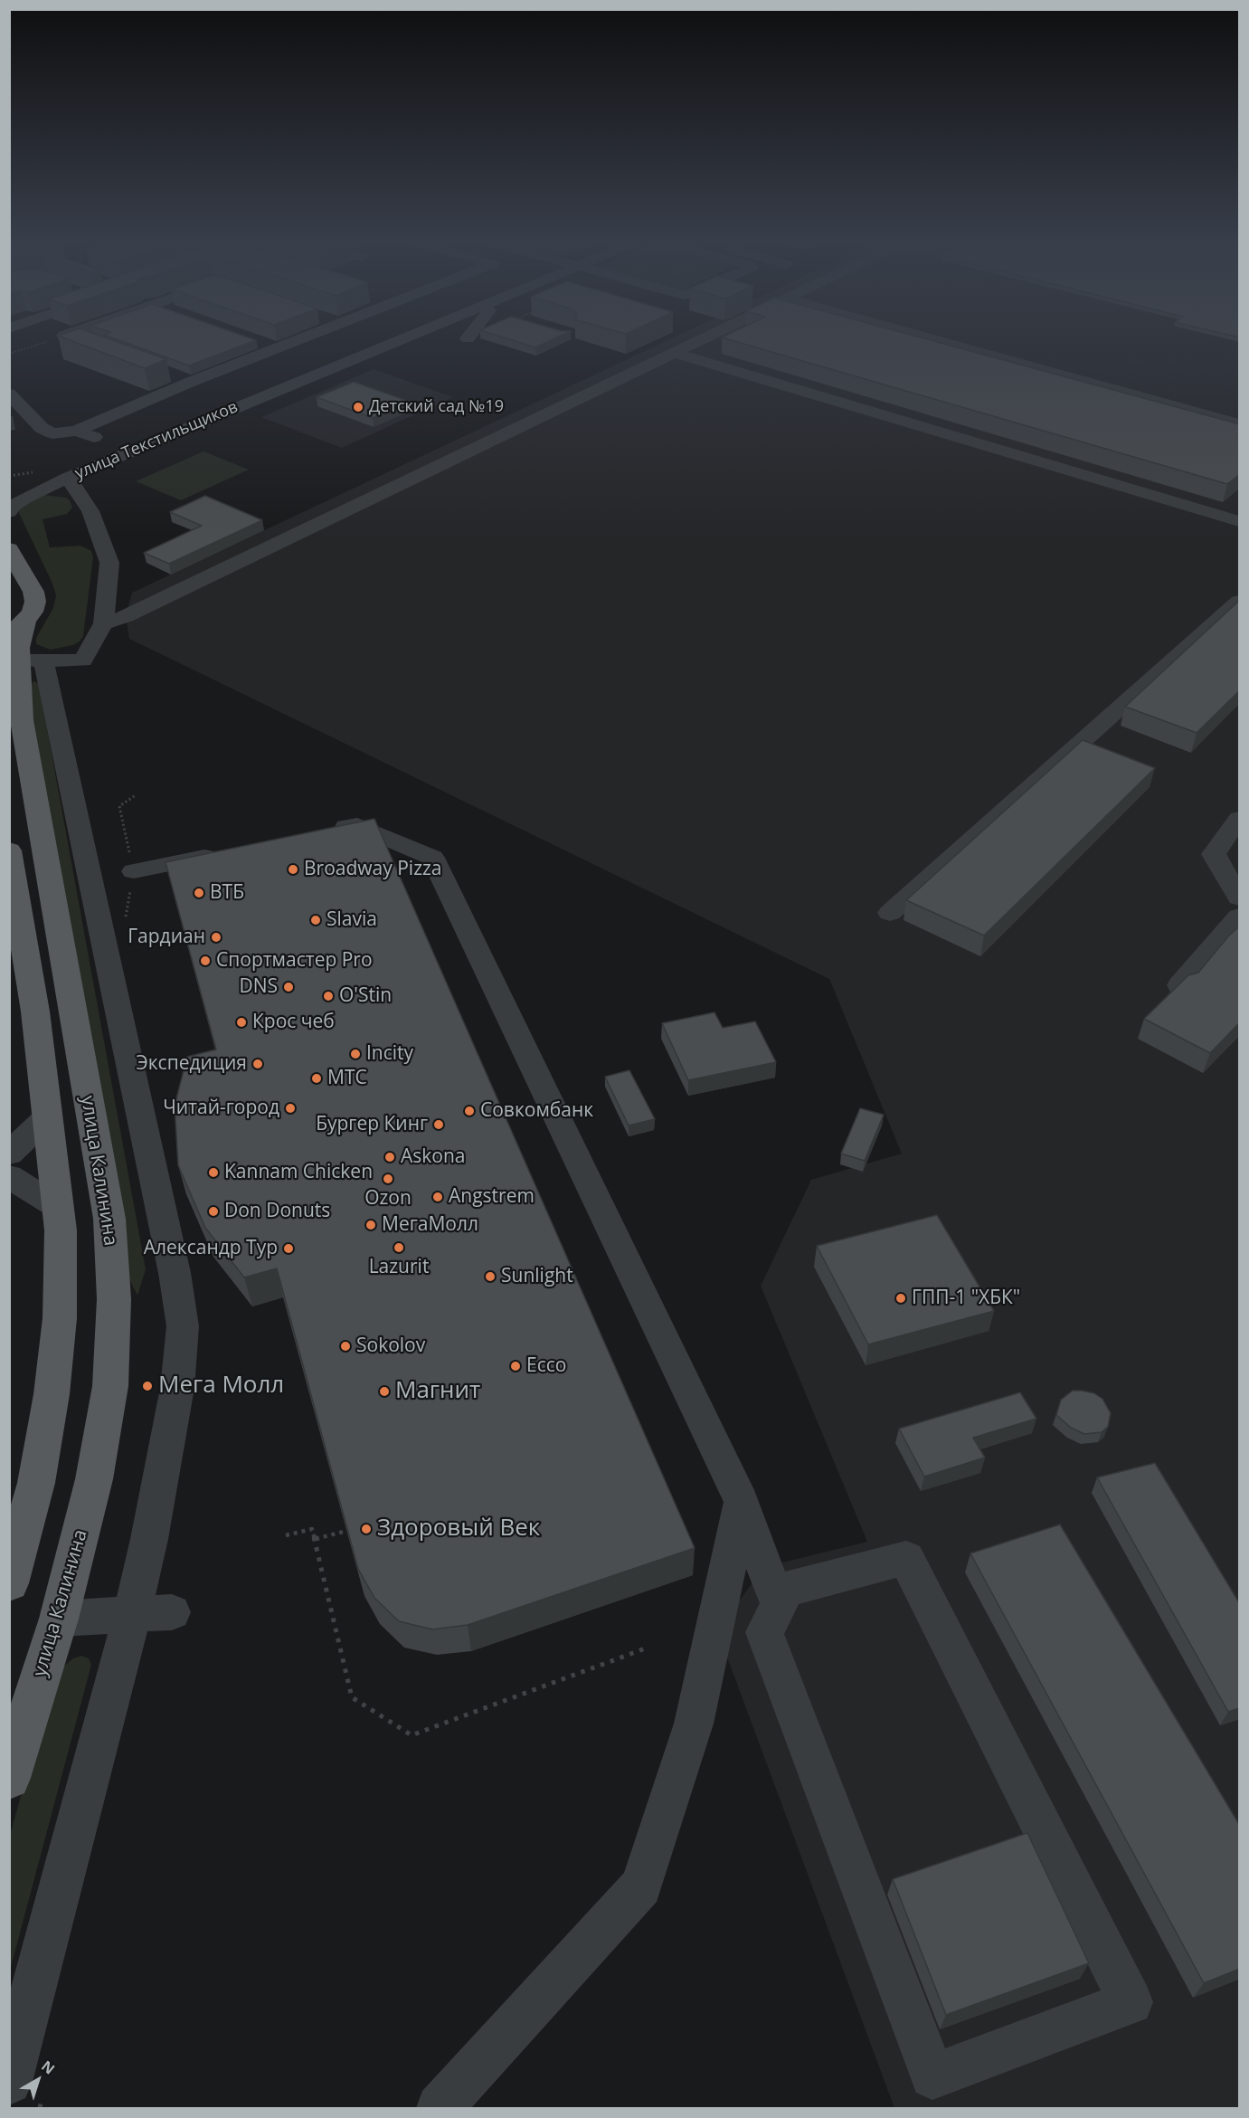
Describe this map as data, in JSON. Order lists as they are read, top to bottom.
{
  "streets": {
    "main road": ["улица Калинина"],
    "street": ["улица Текстильщиков"]
  },
  "places": [
    "Детский сад №19",
    "Broadway Pizza",
    "ВТБ",
    "Slavia",
    "Гардиан",
    "Спортмастер Pro",
    "DNS",
    "O'Stin",
    "Крос чеб",
    "Incity",
    "Экспедиция",
    "МТС",
    "Читай-город",
    "Совкомбанк",
    "Бургер Кинг",
    "Askona",
    "Kannam Chicken",
    "Ozon",
    "Angstrem",
    "Don Donuts",
    "МегаМолл",
    "Lazurit",
    "Александр Тур",
    "Sunlight",
    "ГПП-1 \"ХБК\"",
    "Sokolov",
    "Ecco",
    "Мега Молл",
    "Магнит",
    "Здоровый Век"
  ],
  "north": "top right"
}
